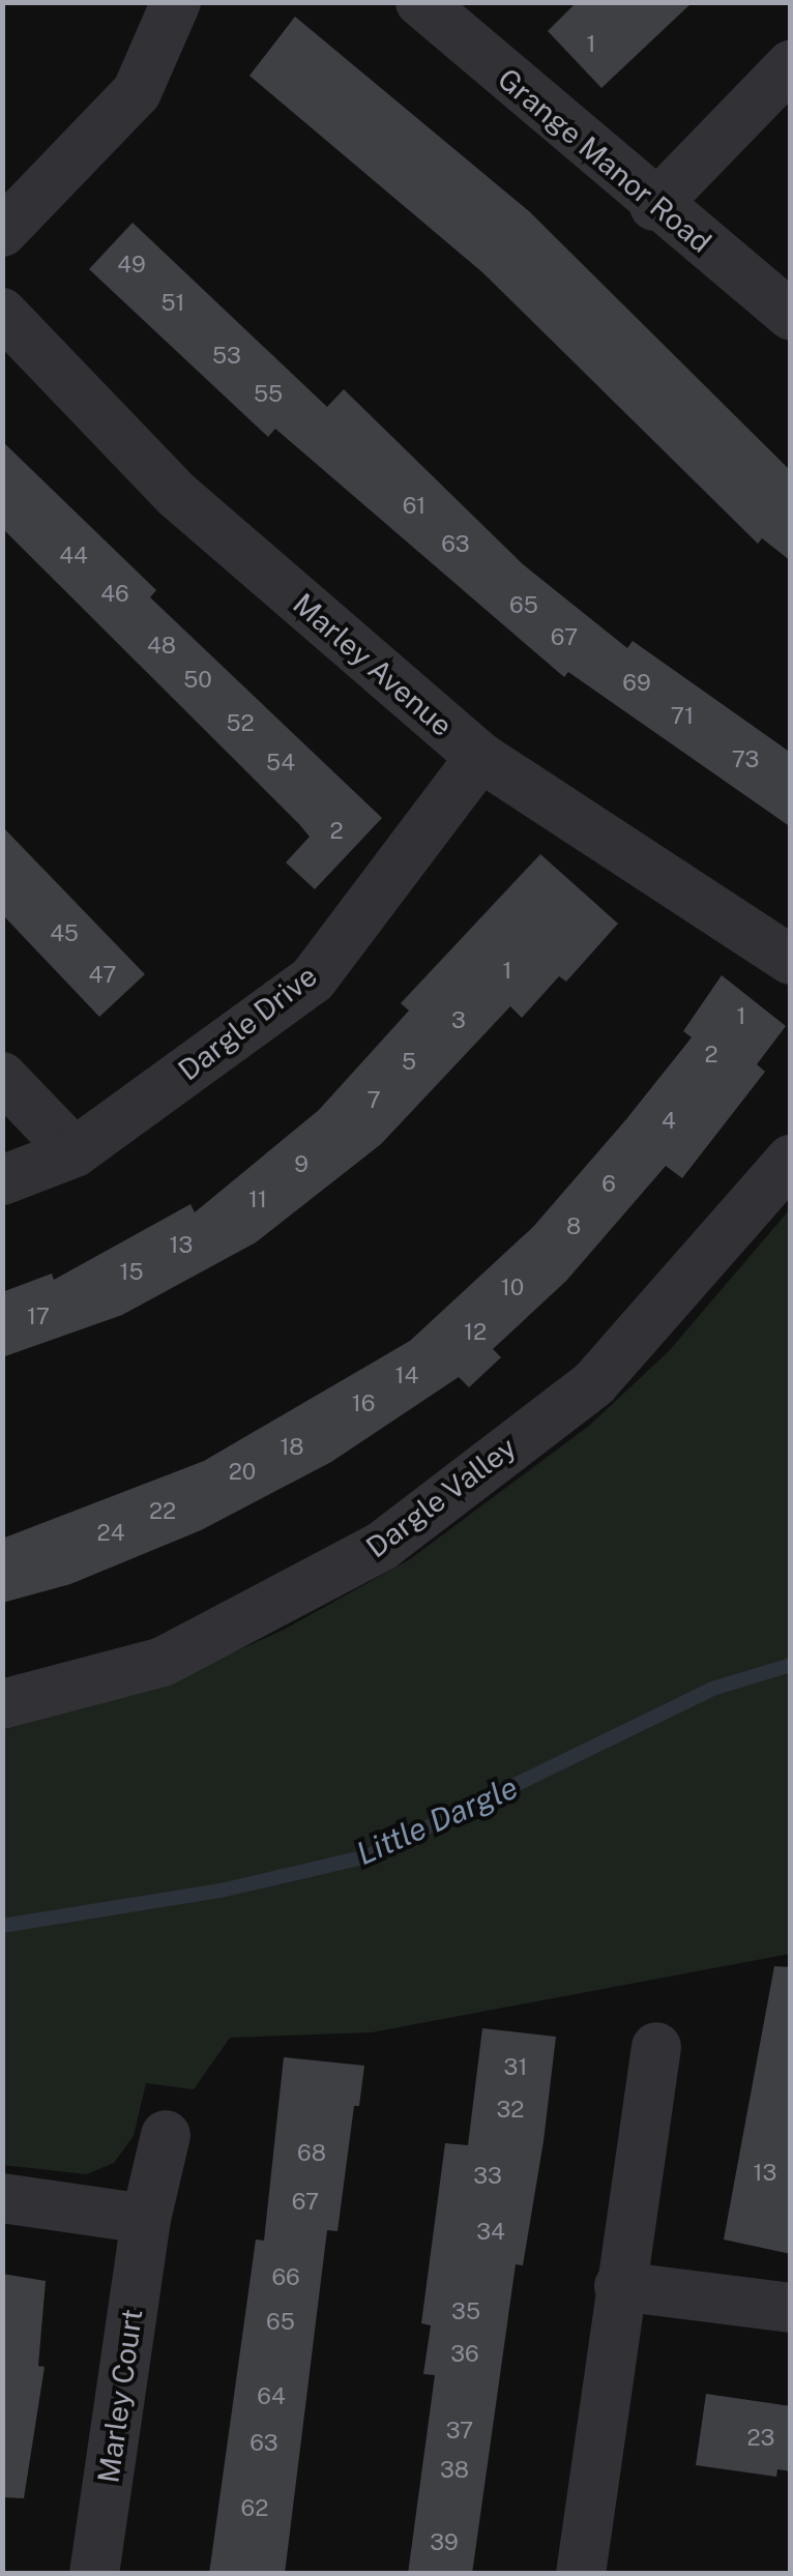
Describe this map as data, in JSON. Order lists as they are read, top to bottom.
{
  "streets": {
    "street": [
      "Grange Manor Road",
      "Marley Avenue",
      "Dargle Drive",
      "Dargle Valley",
      "Marley Court"
    ]
  },
  "crossings": [
    ["Marley Avenue", "Dargle Drive"]
  ],
  "water": ["Little Dargle"],
  "house_numbers": [
    "1",
    "49",
    "51",
    "53",
    "55",
    "61",
    "63",
    "44",
    "46",
    "65",
    "67",
    "48",
    "50",
    "69",
    "71",
    "52",
    "73",
    "54",
    "2",
    "45",
    "1",
    "47",
    "1",
    "3",
    "2",
    "5",
    "7",
    "4",
    "9",
    "6",
    "11",
    "8",
    "13",
    "15",
    "10",
    "17",
    "12",
    "14",
    "16",
    "18",
    "20",
    "22",
    "24",
    "31",
    "32",
    "68",
    "13",
    "33",
    "67",
    "34",
    "66",
    "35",
    "65",
    "36",
    "64",
    "37",
    "23",
    "63",
    "38",
    "62",
    "39"
  ]
}
